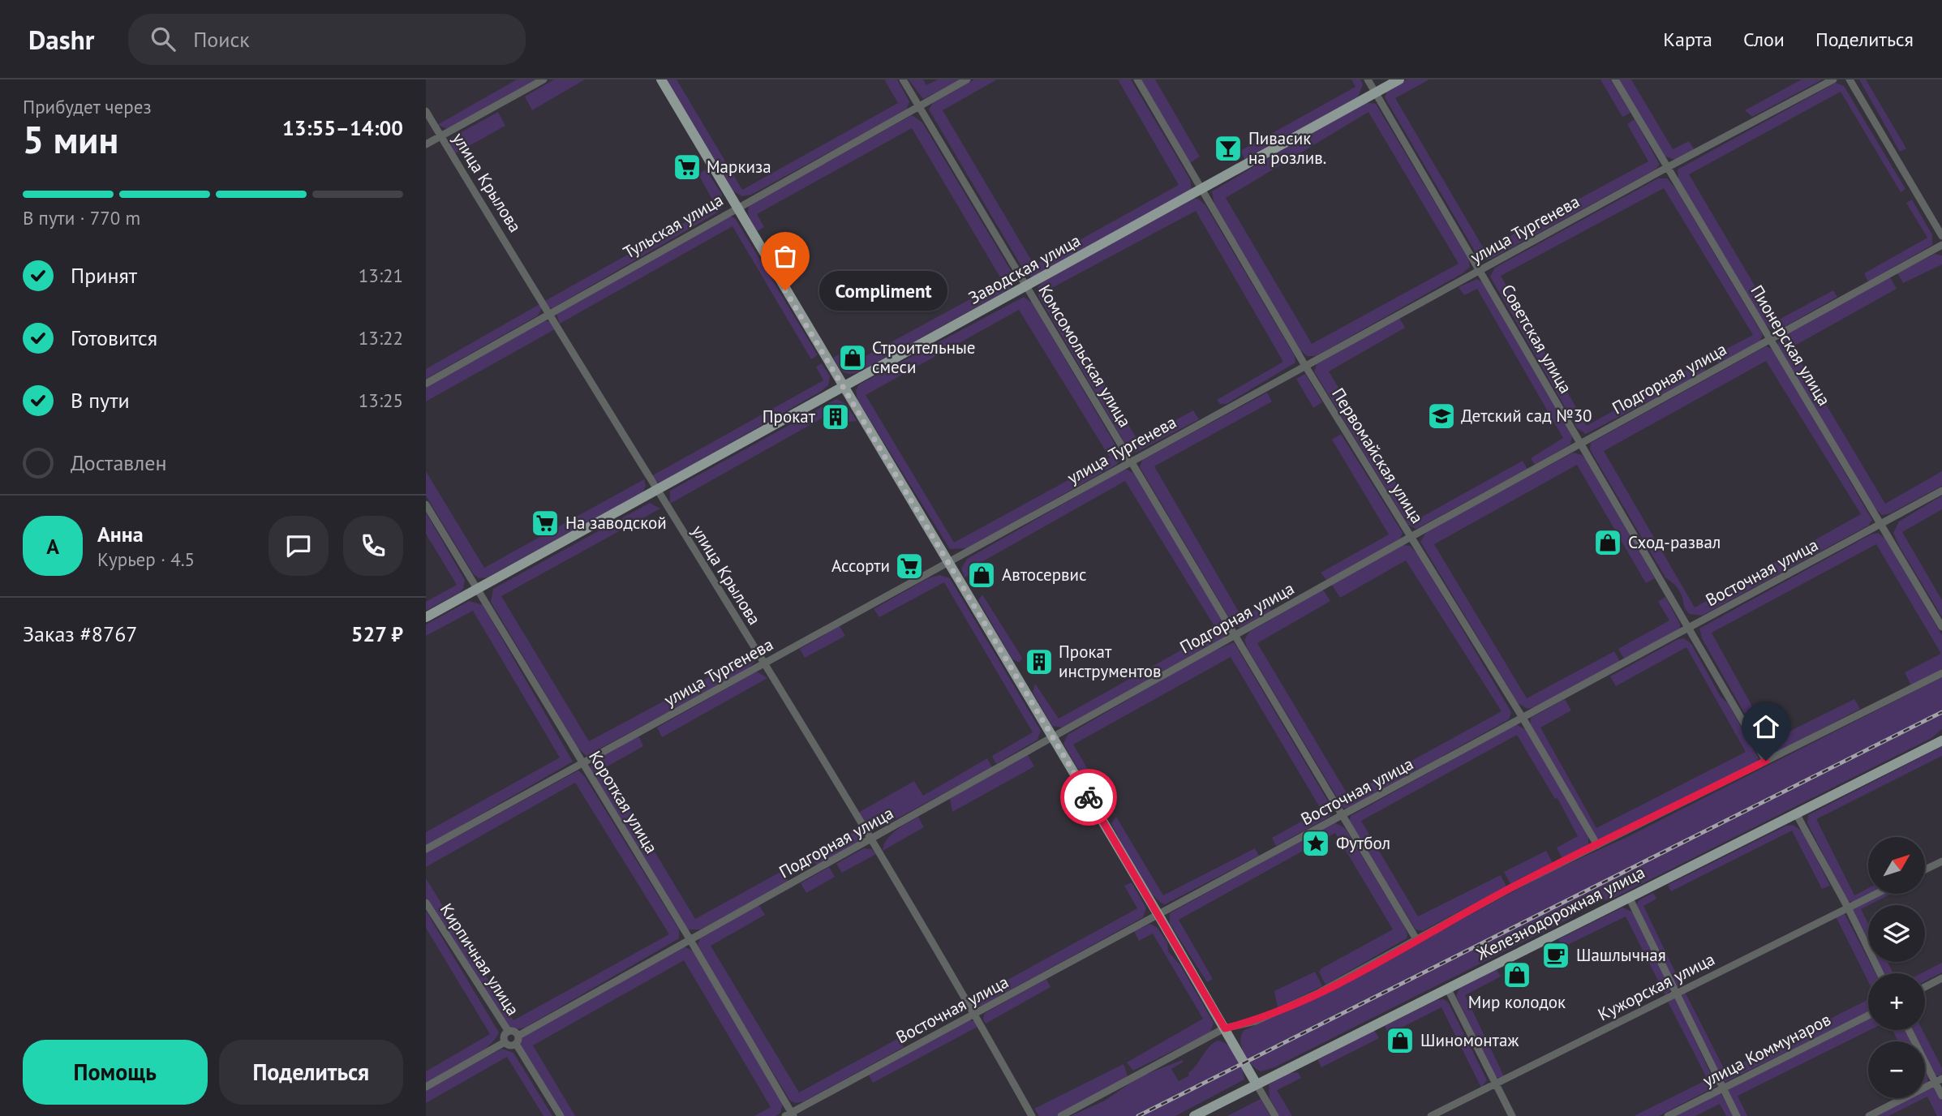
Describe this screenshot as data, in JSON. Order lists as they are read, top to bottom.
{
  "streets": {
    "main road": ["Заводская улица", "Железнодорожная улица"],
    "street": [
      "улица Крылова",
      "Тульская улица",
      "улица Тургенева",
      "Советская улица",
      "Пионерская улица",
      "Комсомольская улица",
      "Подгорная улица",
      "Первомайская улица",
      "Восточная улица",
      "Короткая улица",
      "Кирпичная улица",
      "Кужорская улица",
      "улица Коммунаров"
    ]
  },
  "crossings": [
    ["улица Крылова", "Тульская улица"],
    ["улица Крылова", "улица Тургенева"],
    ["улица Крылова", "Заводская улица"],
    ["улица Крылова", "Подгорная улица"],
    ["улица Крылова", "Восточная улица"],
    ["Тульская улица", "Комсомольская улица"],
    ["улица Тургенева", "Советская улица"],
    ["улица Тургенева", "Пионерская улица"],
    ["улица Тургенева", "Комсомольская улица"],
    ["улица Тургенева", "Первомайская улица"],
    ["улица Тургенева", "Короткая улица"],
    ["Заводская улица", "Советская улица"],
    ["Заводская улица", "Комсомольская улица"],
    ["Заводская улица", "Первомайская улица"],
    ["Заводская улица", "Короткая улица"],
    ["Советская улица", "Подгорная улица"],
    ["Советская улица", "Восточная улица"],
    ["Пионерская улица", "Подгорная улица"],
    ["Пионерская улица", "Восточная улица"],
    ["Комсомольская улица", "Подгорная улица"],
    ["Комсомольская улица", "Восточная улица"],
    ["Подгорная улица", "Первомайская улица"],
    ["Подгорная улица", "Короткая улица"],
    ["Подгорная улица", "Кирпичная улица"],
    ["Первомайская улица", "Восточная улица"],
    ["Восточная улица", "Короткая улица"]
  ],
  "places": {
    "bar": ["Пивасик на розлив."],
    "supermarket": ["Маркиза", "На заводской", "Ассорти"],
    "other": ["Compliment"],
    "shop": [
      "Строительные смеси",
      "Сход-развал",
      "Автосервис",
      "Мир колодок",
      "Шиномонтаж"
    ],
    "school or university": ["Детский сад №30"],
    "building": ["Прокат", "Прокат инструментов"],
    "place": ["Футбол"],
    "cafe": ["Шашлычная"]
  },
  "north": "top right",
  "page": {
    "header": "Dashr",
    "search": "Поиск",
    "nav": ["Карта", "Слои", "Поделиться"],
    "heading": ["5 мин", "Прибудет через", "13:55–14:00"],
    "panel": [
      "Анна",
      "Курьер · 4.5",
      "Заказ #8767",
      "527 ₽"
    ],
    "bar": "В пути · 770 m",
    "list": [
      ["Принят", "13:21"],
      ["Готовится", "13:22"],
      ["В пути", "13:25"],
      "Доставлен"
    ],
    "bubble": "Compliment",
    "round": "А",
    "map_buttons": ["+", "−"],
    "buttons": ["Помощь", "Поделиться"]
  }
}
